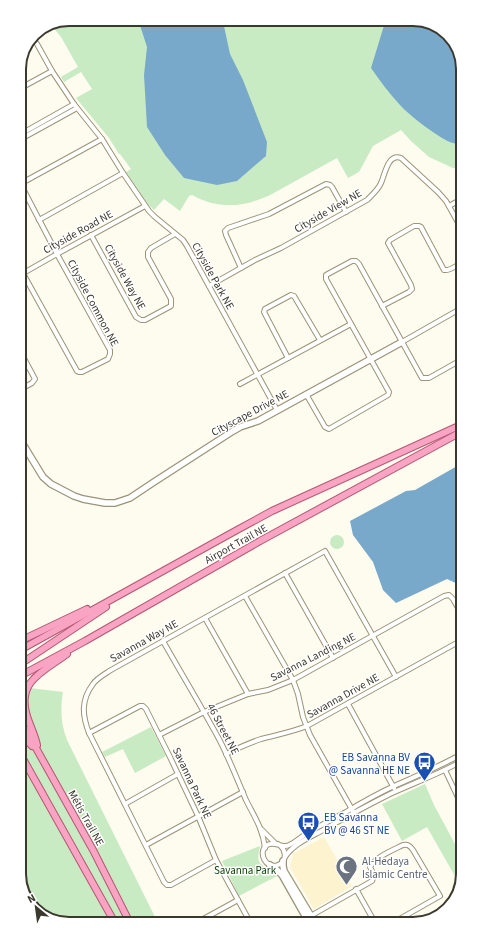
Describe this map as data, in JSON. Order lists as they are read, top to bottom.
{
  "streets": {
    "main road": ["Airport Trail NE", "Métis Trail NE"],
    "street": [
      "Cityside View NE",
      "Cityside Road NE",
      "Cityside Park NE",
      "Cityside Way NE",
      "Cityside Common NE",
      "Cityscape Drive NE",
      "Savanna Way NE",
      "Savanna Landing NE",
      "Savanna Drive NE",
      "46 Street NE",
      "Savanna Park NE"
    ]
  },
  "crossings": [
    ["Cityside View NE", "Cityside Park NE"],
    ["Cityside Road NE", "Cityside Park NE"],
    ["Cityside Road NE", "Cityside Way NE"],
    ["Cityside Road NE", "Cityside Common NE"],
    ["Cityside Park NE", "Cityside Way NE"],
    ["Cityside Park NE", "Cityscape Drive NE"],
    ["Savanna Way NE", "Savanna Landing NE"],
    ["Savanna Way NE", "Savanna Drive NE"],
    ["Savanna Way NE", "46 Street NE"],
    ["Savanna Way NE", "Savanna Park NE"],
    ["Savanna Landing NE", "46 Street NE"],
    ["Savanna Landing NE", "Savanna Park NE"],
    ["Savanna Drive NE", "46 Street NE"]
  ],
  "parks": ["Savanna Park"],
  "places": {
    "bus stop": ["EB Savanna BV @ Savanna HE NE", "EB Savanna BV @ 46 ST NE"],
    "mosque": ["Al-Hedaya Islamic Centre"]
  },
  "north": "top left"
}
